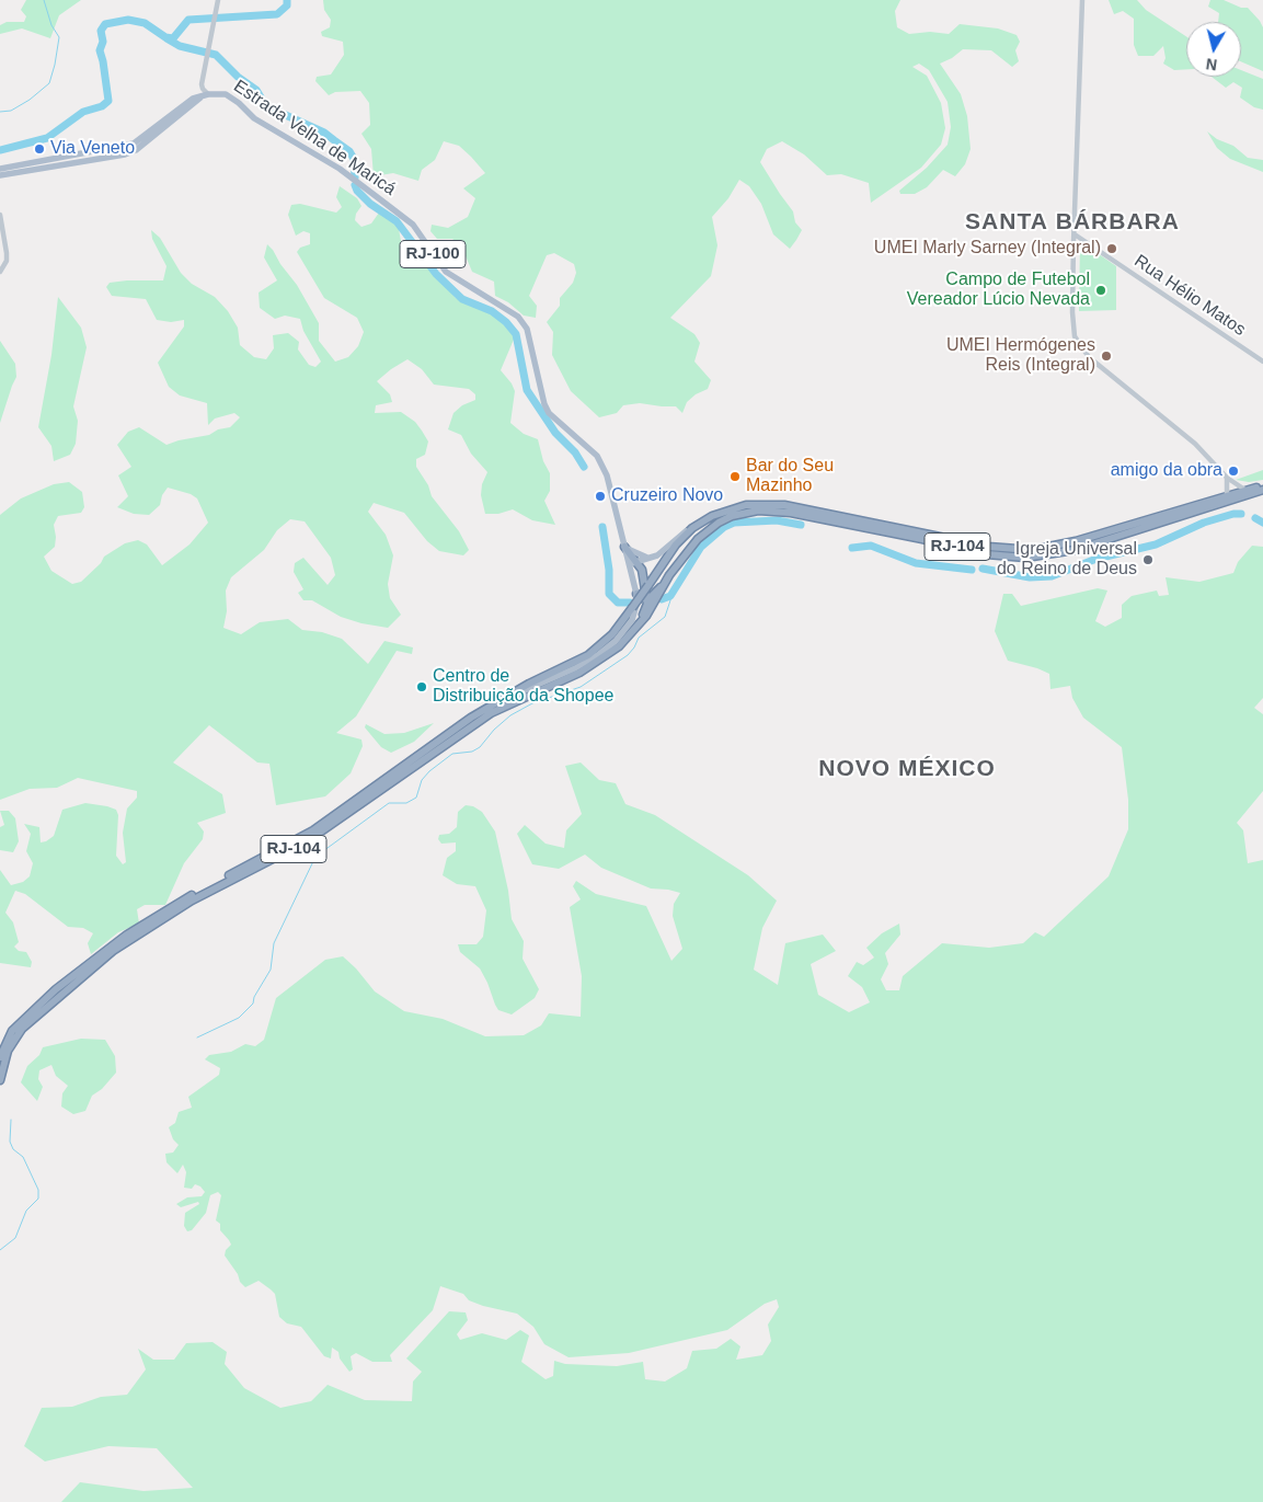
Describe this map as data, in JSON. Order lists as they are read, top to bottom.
{
  "streets": {
    "highway": ["RJ-104"],
    "main road": ["Estrada Velha de Maricá", "RJ-100"],
    "street": ["Rua Hélio Matos"]
  },
  "crossings": [
    ["Estrada Velha de Maricá", "RJ-100"]
  ],
  "districts": ["SANTA BÁRBARA", "NOVO MÉXICO"],
  "places": [
    "Via Veneto",
    "UMEI Marly Sarney (Integral)",
    "Campo de Futebol Vereador Lúcio Nevada",
    "UMEI Hermógenes Reis (Integral)",
    "amigo da obra",
    "Bar do Seu Mazinho",
    "Cruzeiro Novo",
    "Igreja Universal do Reino de Deus",
    "Centro de Distribuição da Shopee"
  ],
  "north": "bottom"
}
